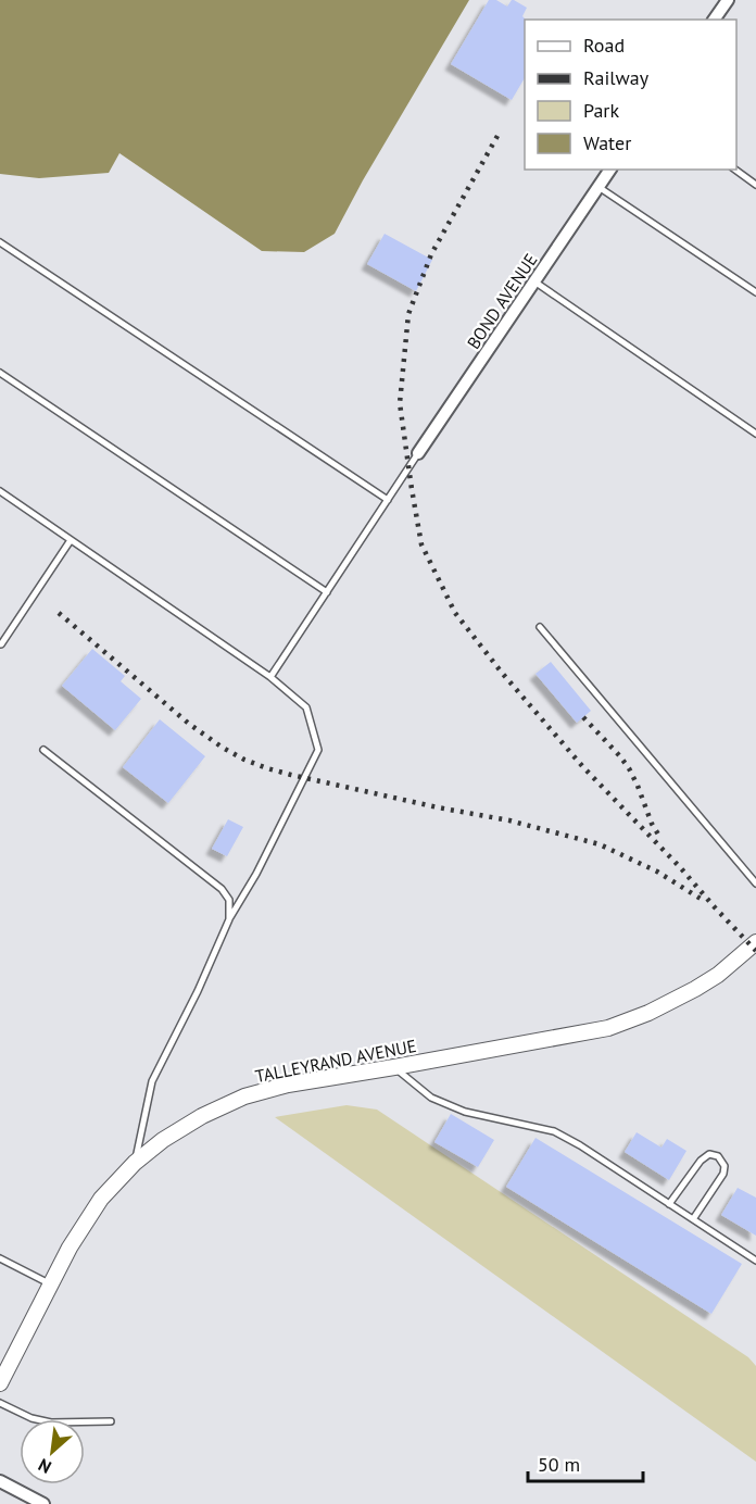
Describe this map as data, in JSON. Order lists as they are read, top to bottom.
{
  "streets": {
    "street": ["BOND AVENUE", "TALLEYRAND AVENUE"]
  },
  "legend": [
    "Road",
    "Railway",
    "Park",
    "Water"
  ],
  "scale_bar": "50 m",
  "north": "bottom left"
}
